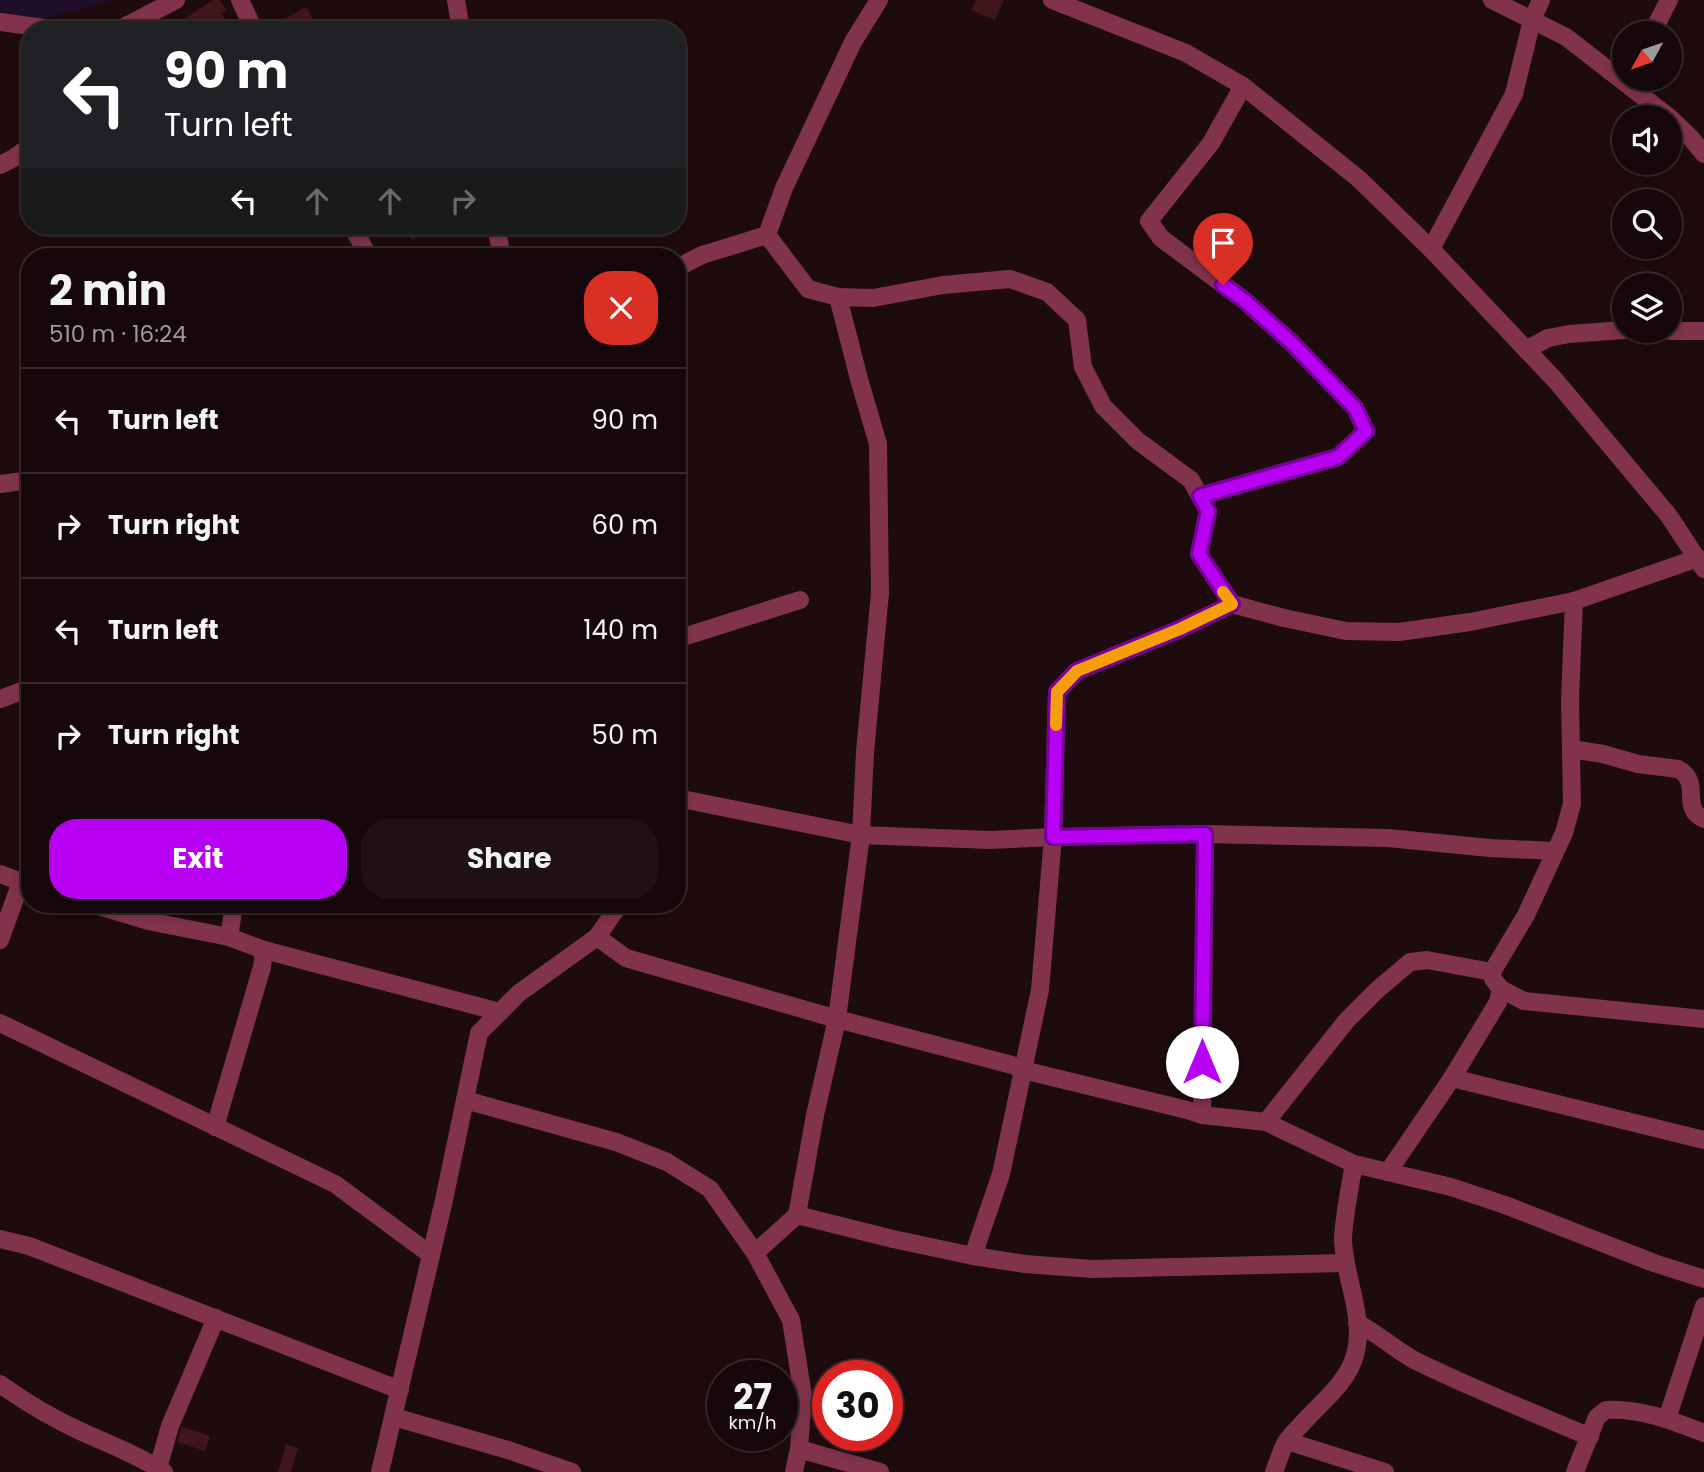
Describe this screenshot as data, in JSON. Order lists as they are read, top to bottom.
{
  "north": "bottom left",
  "page": {
    "turn": ["90 m", "Turn left"],
    "heading": ["2 min", "510 m · 16:24"],
    "list": [
      {
        "name": "Turn left",
        "value": "90 m"
      },
      {
        "name": "Turn right",
        "value": "60 m"
      },
      {
        "name": "Turn left",
        "value": "140 m"
      },
      {
        "name": "Turn right",
        "value": "50 m"
      }
    ],
    "buttons": ["Exit", "Share"],
    "speed": "27 km/h",
    "limit": "30"
  }
}
